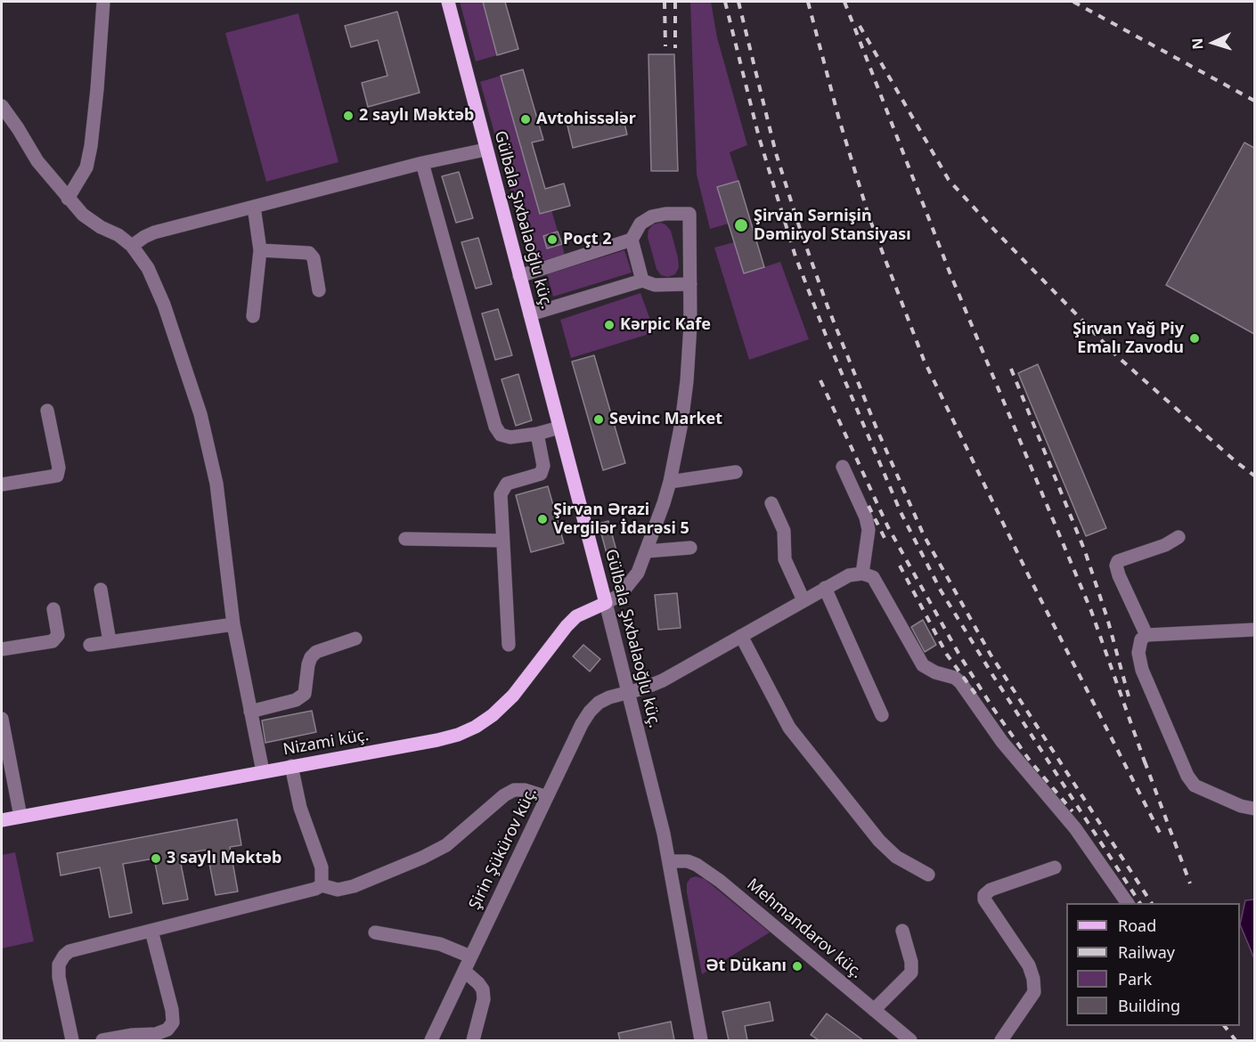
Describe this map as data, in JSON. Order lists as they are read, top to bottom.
{
  "streets": {
    "main road": ["Gülbala Şıxbalaoğlu küç.", "Nizami küç."],
    "street": ["Şirin Şükürov küç.", "Mehmandarov küç."]
  },
  "crossings": [
    ["Gülbala Şıxbalaoğlu küç.", "Nizami küç."],
    ["Gülbala Şıxbalaoğlu küç.", "Şirin Şükürov küç."],
    ["Gülbala Şıxbalaoğlu küç.", "Mehmandarov küç."]
  ],
  "places": [
    "2 saylı Məktəb",
    "Avtohissələr",
    "Şirvan Sərnişin Dəmiryol Stansiyası",
    "Poçt 2",
    "Kərpic Kafe",
    "Şirvan Yağ Piy Emalı Zavodu",
    "Sevinc Market",
    "Şirvan Ərazi Vergilər İdarəsi 5",
    "3 saylı Məktəb",
    "Ət Dükanı"
  ],
  "legend": [
    "Road",
    "Railway",
    "Park",
    "Building"
  ],
  "north": "left"
}
